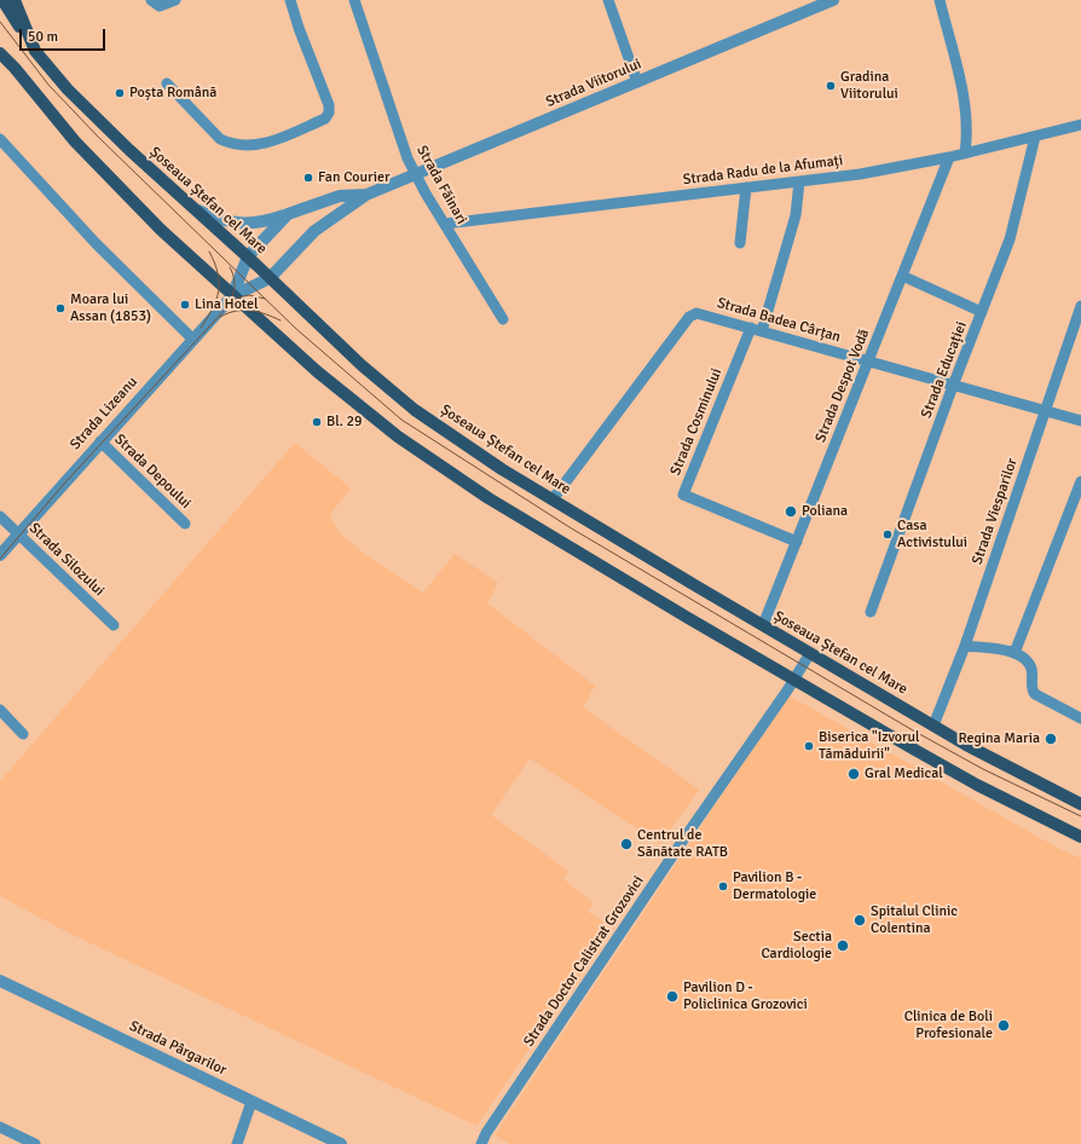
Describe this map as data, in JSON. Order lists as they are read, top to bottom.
{
  "streets": {
    "main road": ["Șoseaua Ștefan cel Mare"],
    "street": [
      "Strada Viitorului",
      "Strada Radu de la Afumați",
      "Strada Făinari",
      "Strada Badea Cârțan",
      "Strada Educației",
      "Strada Despot Vodă",
      "Strada Lizeanu",
      "Strada Cosminului",
      "Strada Depoului",
      "Strada Viesparilor",
      "Strada Silozului",
      "Strada Doctor Calistrat Grozovici",
      "Strada Pârgarilor"
    ]
  },
  "crossings": [
    ["Strada Viitorului", "Strada Făinari"],
    ["Strada Viitorului", "Șoseaua Ștefan cel Mare"],
    ["Strada Radu de la Afumați", "Strada Făinari"],
    ["Strada Radu de la Afumați", "Strada Educației"],
    ["Strada Radu de la Afumați", "Strada Despot Vodă"],
    ["Șoseaua Ștefan cel Mare", "Strada Badea Cârțan"],
    ["Șoseaua Ștefan cel Mare", "Strada Despot Vodă"],
    ["Șoseaua Ștefan cel Mare", "Strada Viesparilor"],
    ["Șoseaua Ștefan cel Mare", "Strada Doctor Calistrat Grozovici"],
    ["Strada Badea Cârțan", "Strada Educației"],
    ["Strada Badea Cârțan", "Strada Despot Vodă"],
    ["Strada Badea Cârțan", "Strada Cosminului"],
    ["Strada Badea Cârțan", "Strada Viesparilor"],
    ["Strada Despot Vodă", "Strada Cosminului"],
    ["Strada Lizeanu", "Strada Depoului"],
    ["Strada Lizeanu", "Strada Silozului"]
  ],
  "places": [
    "Gradina Viitorului",
    "Poșta Română",
    "Fan Courier",
    "Lina Hotel",
    "Moara lui Assan (1853)",
    "Bl. 29",
    "Poliana",
    "Casa Activistului",
    "Regina Maria",
    "Biserica \"Izvorul Tămăduirii\"",
    "Gral Medical",
    "Centrul de Sănătate RATB",
    "Pavilion B - Dermatologie",
    "Spitalul Clinic Colentina",
    "Sectia Cardiologie",
    "Pavilion D - Policlinica Grozovici",
    "Clinica de Boli Profesionale"
  ],
  "scale_bar": "50 m"
}
